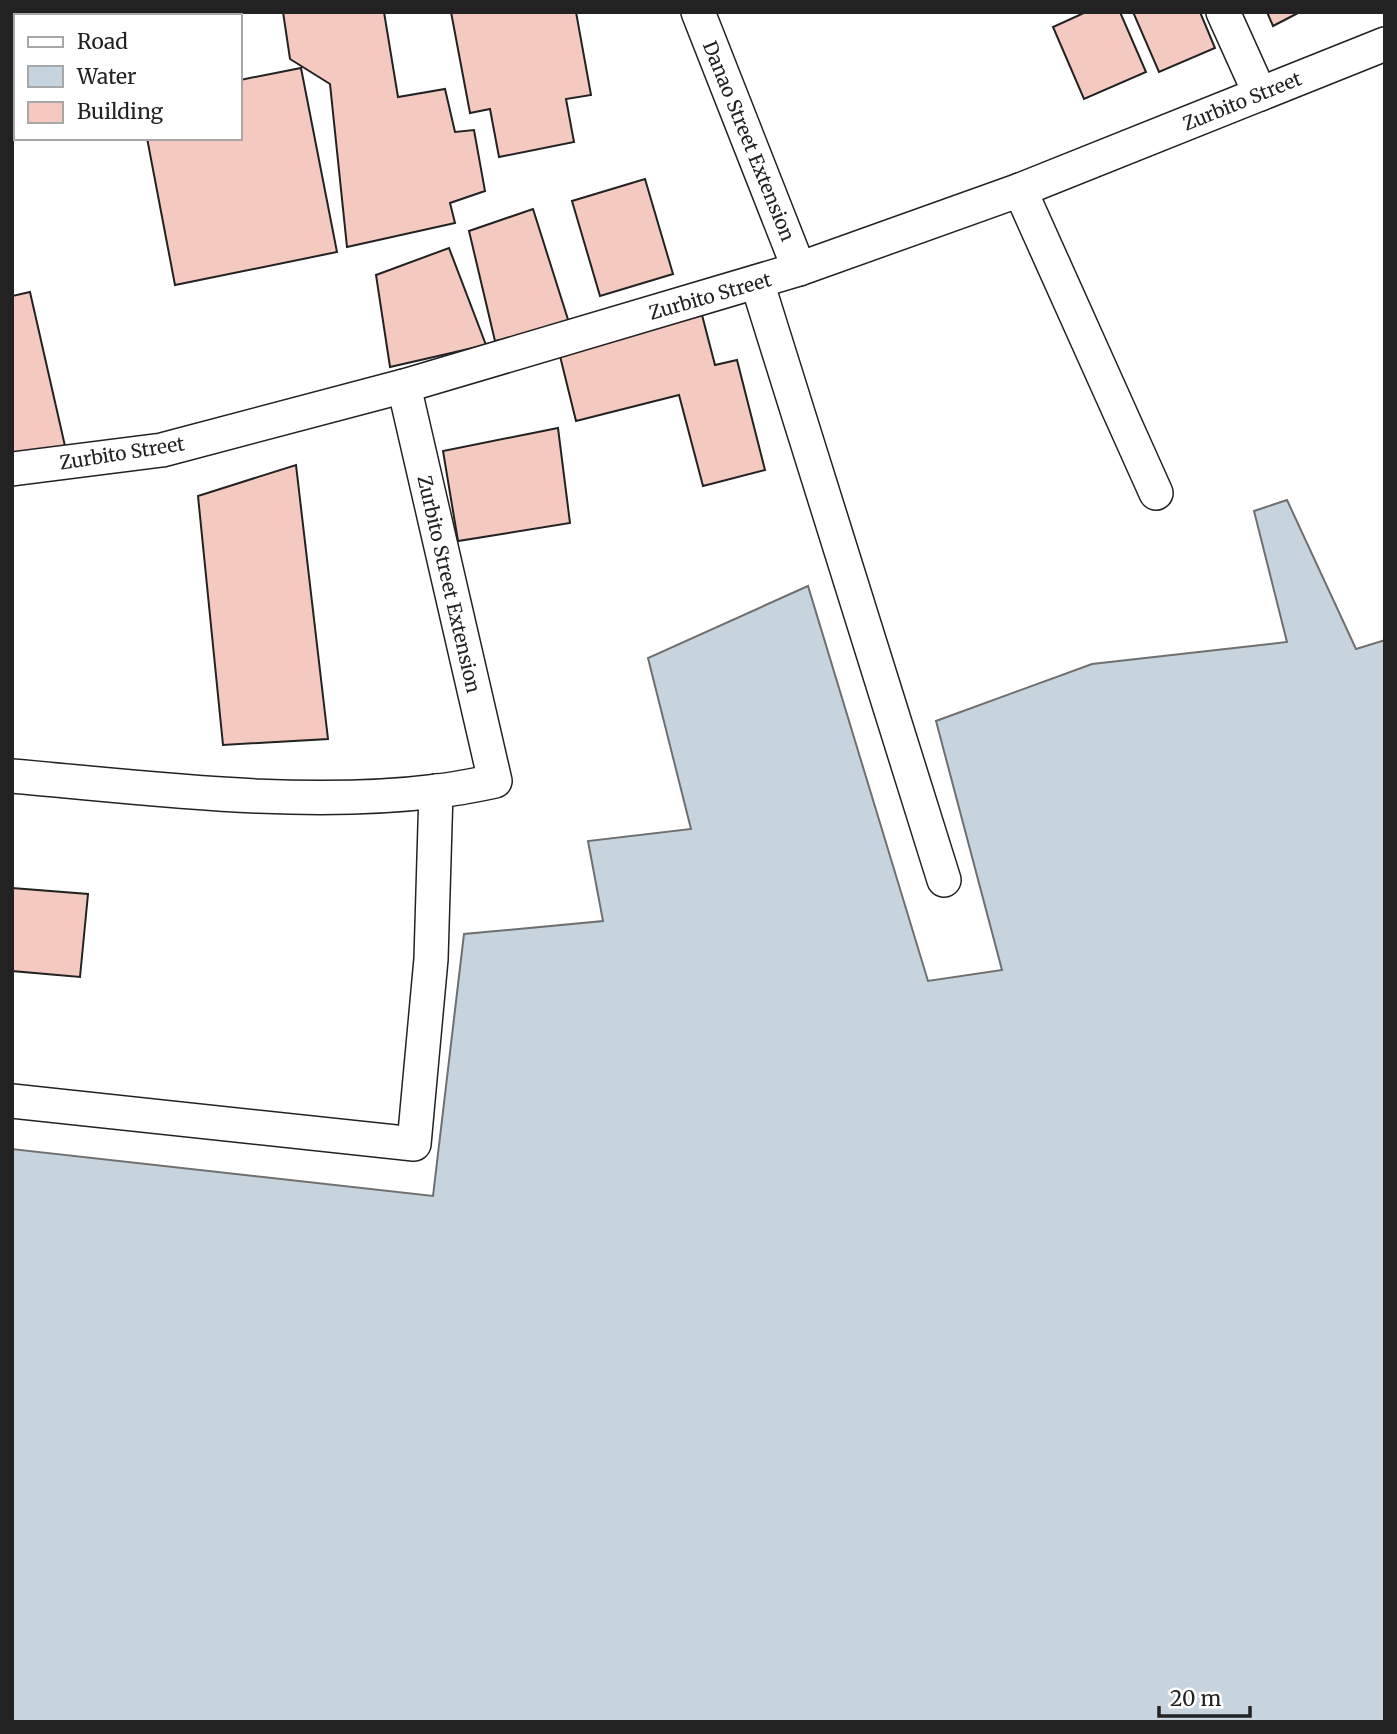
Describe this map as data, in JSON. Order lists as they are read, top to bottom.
{
  "streets": {
    "street": ["Zurbito Street", "Danao Street Extension", "Zurbito Street Extension"]
  },
  "crossings": [
    ["Zurbito Street", "Danao Street Extension"],
    ["Zurbito Street", "Zurbito Street Extension"]
  ],
  "legend": ["Road", "Water", "Building"],
  "scale_bar": "20 m"
}
